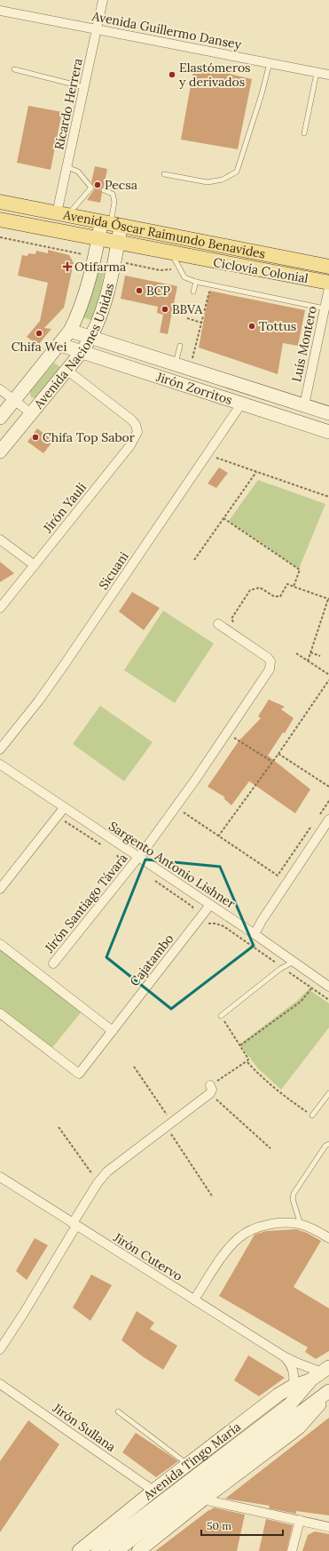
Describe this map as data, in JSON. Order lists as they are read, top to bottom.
{
  "streets": {
    "main road": [
      "Avenida Óscar Raimundo Benavides",
      "Avenida Naciones Unidas",
      "Jirón Zorritos",
      "Avenida Tingo María"
    ],
    "street": [
      "Avenida Guillermo Dansey",
      "Ricardo Herrera",
      "Luís Montero",
      "Jirón Yauli",
      "Sicuani",
      "Sargento Antonio Lishner",
      "Jirón Santiago Távara",
      "Cajatambo",
      "Jirón Cutervo",
      "Jirón Sullana"
    ]
  },
  "crossings": [
    ["Avenida Guillermo Dansey", "Ricardo Herrera"],
    ["Ricardo Herrera", "Avenida Óscar Raimundo Benavides"],
    ["Avenida Óscar Raimundo Benavides", "Avenida Naciones Unidas"],
    ["Avenida Naciones Unidas", "Jirón Zorritos"],
    ["Avenida Naciones Unidas", "Jirón Yauli"],
    ["Luís Montero", "Jirón Zorritos"],
    ["Jirón Zorritos", "Sicuani"],
    ["Sargento Antonio Lishner", "Jirón Santiago Távara"],
    ["Sargento Antonio Lishner", "Cajatambo"],
    ["Jirón Cutervo", "Avenida Tingo María"],
    ["Jirón Sullana", "Avenida Tingo María"]
  ],
  "places": {
    "other": [
      "Elastómeros y derivados",
      "Pecsa",
      "BCP",
      "BBVA",
      "Tottus",
      "Chifa Wei",
      "Chifa Top Sabor"
    ],
    "health": ["Otifarma"]
  },
  "scale_bar": "50 m"
}
